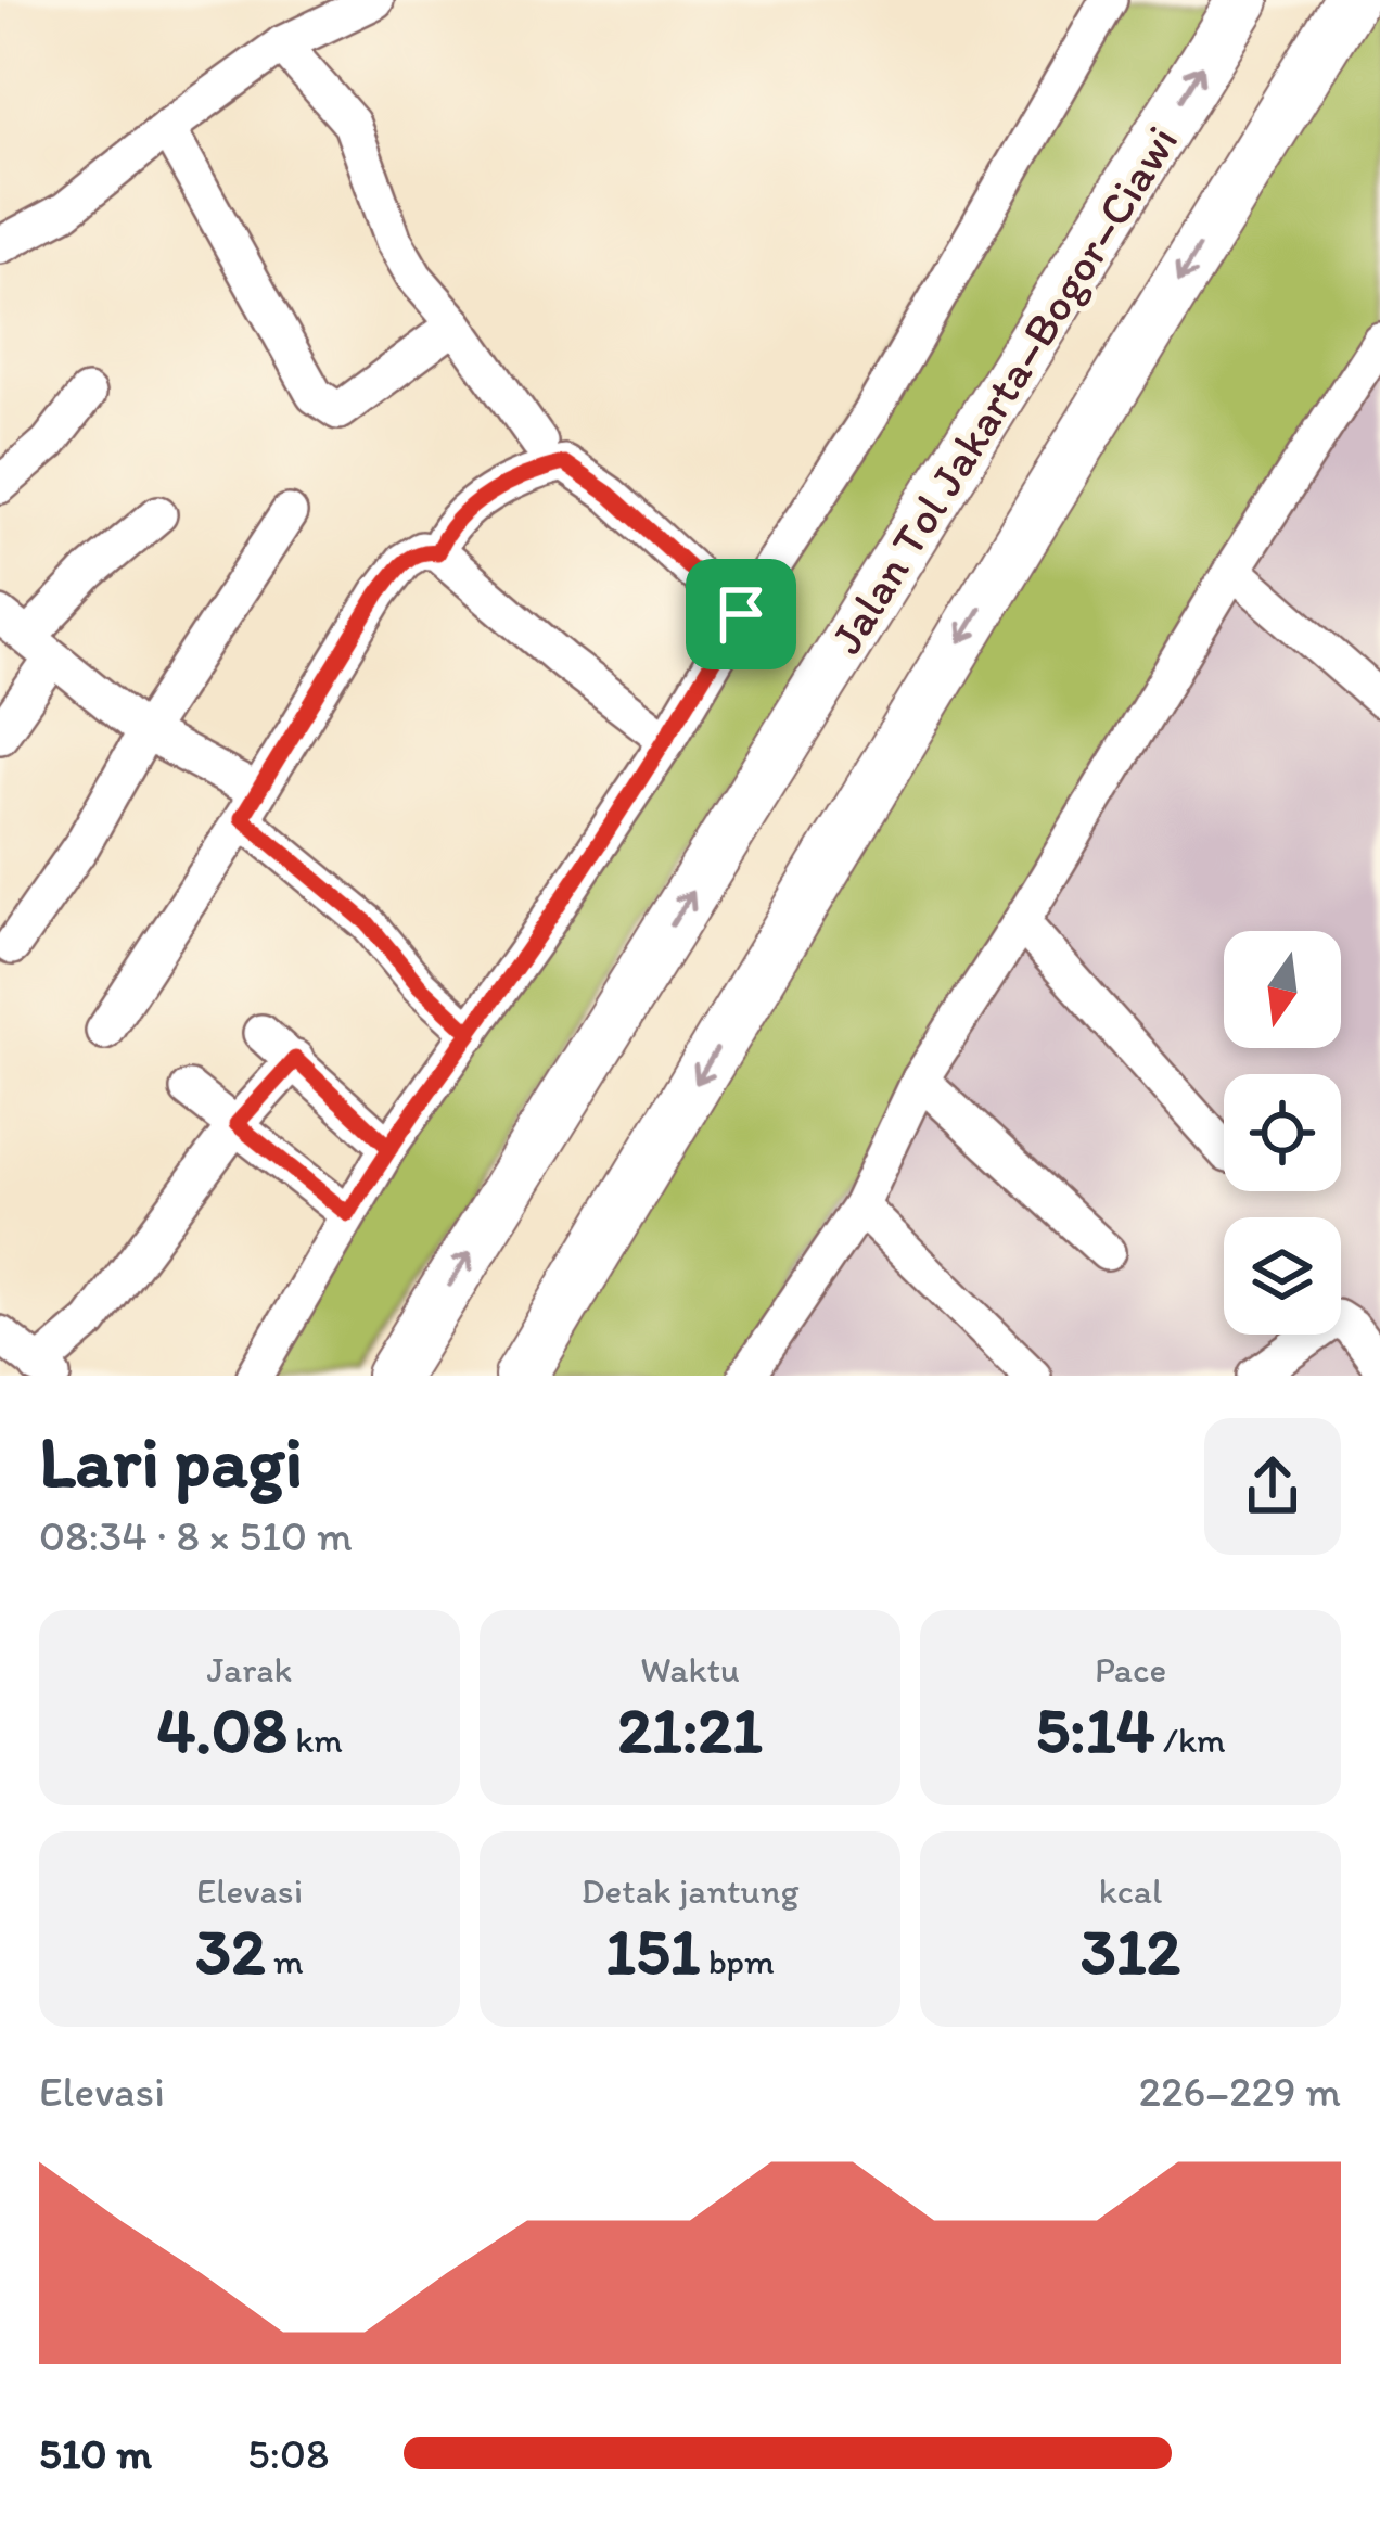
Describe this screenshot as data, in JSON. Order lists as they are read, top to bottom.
{
  "streets": {
    "highway": ["Jalan Tol Jakarta–Bogor–Ciawi"]
  },
  "north": "bottom",
  "page": {
    "heading": ["Lari pagi", "08:34 · 8 × 510 m"],
    "stats": [
      ["Jarak", "4.08 km"],
      ["Waktu", "21:21"],
      ["Pace", "5:14 /km"],
      ["Elevasi", "32 m"],
      ["Detak jantung", "151 bpm"],
      ["kcal", "312"]
    ],
    "chart": ["Elevasi", "226–229 m"],
    "list": [
      {
        "name": "510 m",
        "note": "5:08"
      }
    ]
  }
}
